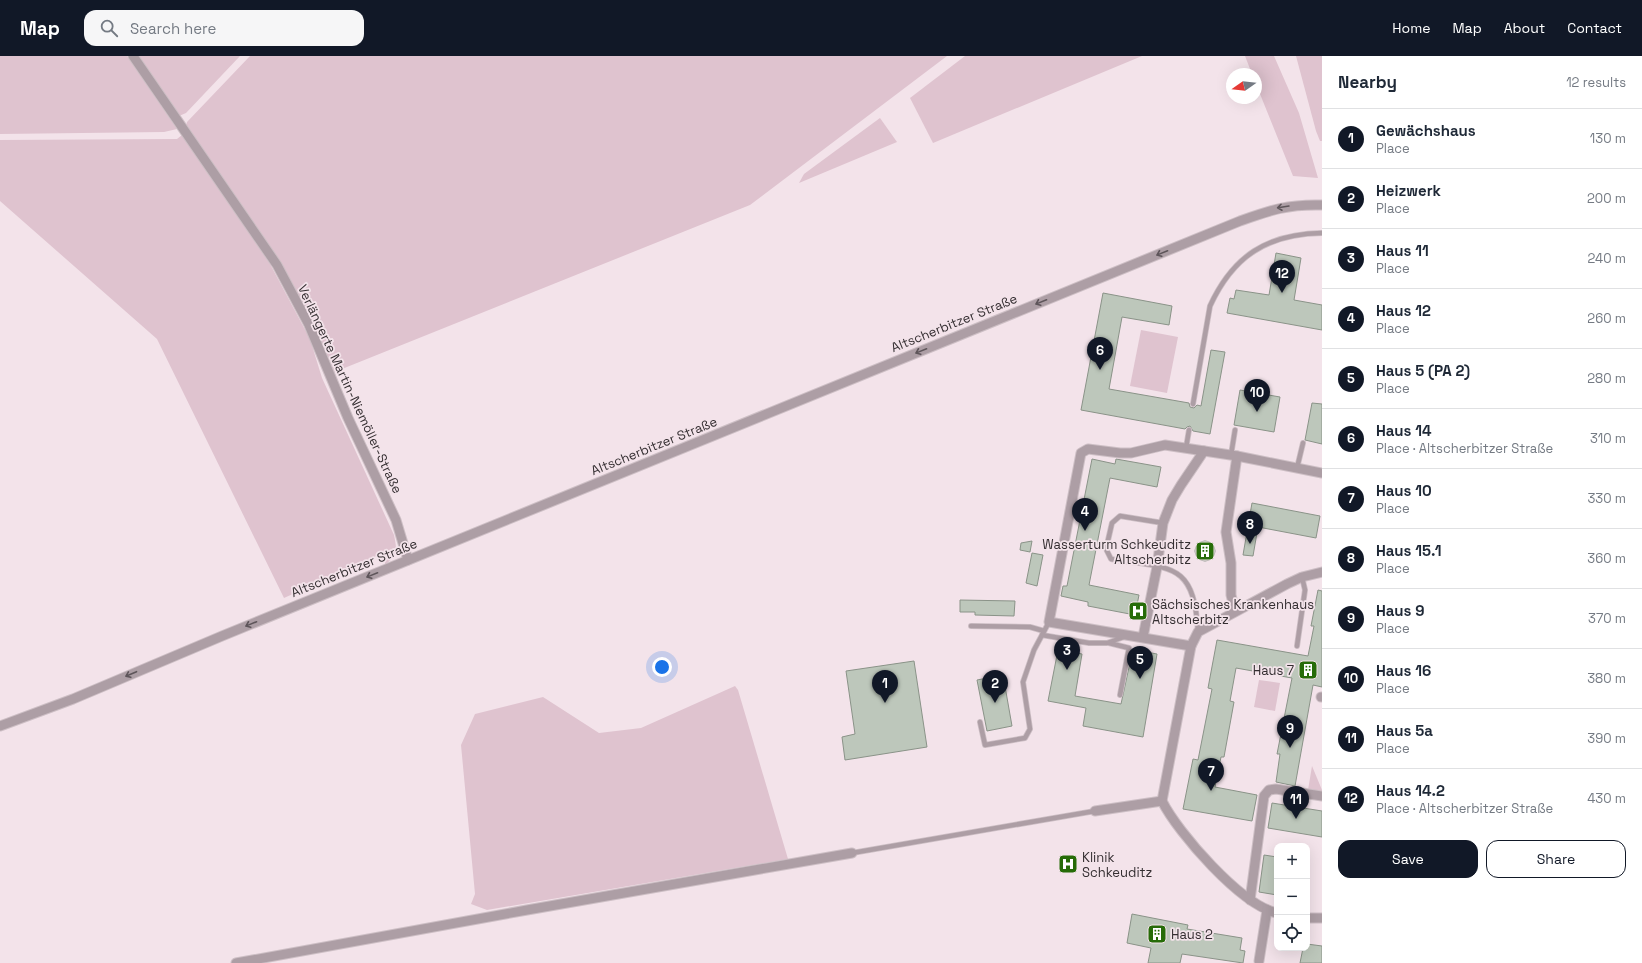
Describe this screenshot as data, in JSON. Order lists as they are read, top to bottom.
{
  "streets": {
    "street": ["Altscherbitzer Straße", "Verlängerte Martin-Niemöller-Straße"]
  },
  "crossings": [
    ["Altscherbitzer Straße", "Verlängerte Martin-Niemöller-Straße"]
  ],
  "one_way": ["Altscherbitzer Straße"],
  "places": {
    "building": ["Wasserturm Schkeuditz Altscherbitz", "Haus 7", "Haus 2"],
    "hospital": ["Sächsisches Krankenhaus Altscherbitz", "Klinik Schkeuditz"]
  },
  "north": "left",
  "page": {
    "header": "Map",
    "search": "Search here",
    "nav": [
      "Home",
      "Map",
      "About",
      "Contact"
    ],
    "heading": ["Nearby", "12 results"],
    "list": [
      {
        "mark": "1",
        "name": "Gewächshaus",
        "note": "Place",
        "value": "130 m"
      },
      {
        "mark": "2",
        "name": "Heizwerk",
        "note": "Place",
        "value": "200 m"
      },
      {
        "mark": "3",
        "name": "Haus 11",
        "note": "Place",
        "value": "240 m"
      },
      {
        "mark": "4",
        "name": "Haus 12",
        "note": "Place",
        "value": "260 m"
      },
      {
        "mark": "5",
        "name": "Haus 5 (PA 2)",
        "note": "Place",
        "value": "280 m"
      },
      {
        "mark": "6",
        "name": "Haus 14",
        "note": "Place · Altscherbitzer Straße",
        "value": "310 m"
      },
      {
        "mark": "7",
        "name": "Haus 10",
        "note": "Place",
        "value": "330 m"
      },
      {
        "mark": "8",
        "name": "Haus 15.1",
        "note": "Place",
        "value": "360 m"
      },
      {
        "mark": "9",
        "name": "Haus 9",
        "note": "Place",
        "value": "370 m"
      },
      {
        "mark": "10",
        "name": "Haus 16",
        "note": "Place",
        "value": "380 m"
      },
      {
        "mark": "11",
        "name": "Haus 5a",
        "note": "Place",
        "value": "390 m"
      },
      {
        "mark": "12",
        "name": "Haus 14.2",
        "note": "Place · Altscherbitzer Straße",
        "value": "430 m"
      }
    ],
    "pins": [
      "12",
      "6",
      "10",
      "4",
      "8",
      "3",
      "5",
      "1",
      "2",
      "9",
      "7",
      "11"
    ],
    "buttons": ["Save", "Share"],
    "map_buttons": ["+", "−"]
  }
}
